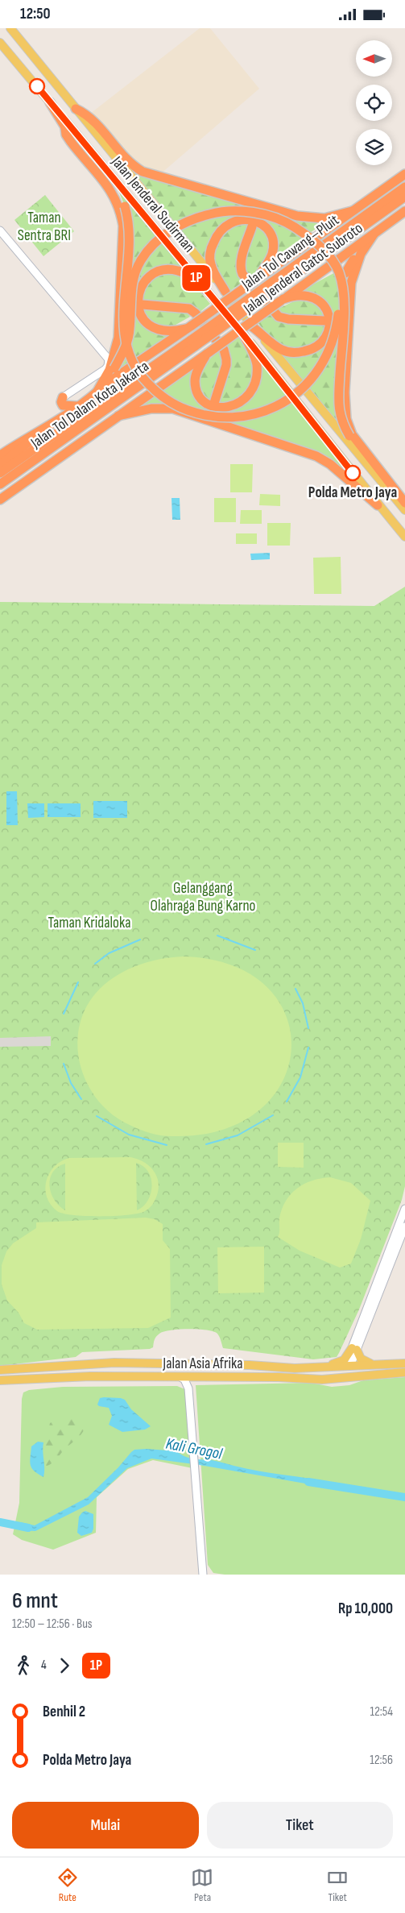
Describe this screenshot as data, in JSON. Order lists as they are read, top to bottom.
{
  "streets": {
    "highway": ["Jalan Tol Cawang–Pluit", "Jalan Jenderal Gatot Subroto", "Jalan Tol Dalam Kota Jakarta"],
    "main road": ["Jalan Jenderal Sudirman", "Jalan Asia Afrika"]
  },
  "crossings": [
    ["Jalan Tol Cawang–Pluit", "Jalan Tol Dalam Kota Jakarta"]
  ],
  "water": ["Kali Grogol"],
  "parks": ["Taman Sentra BRI", "Gelanggang Olahraga Bung Karno", "Taman Kridaloka"],
  "places": ["Polda Metro Jaya"],
  "lines": ["bus line 1P"],
  "north": "left",
  "page": {
    "status": "12:50",
    "on_map": "1P",
    "heading": ["6 mnt", "12:50 – 12:56 · Bus", "Rp 10,000"],
    "legs": ["4", "1P"],
    "list": [
      {
        "name": "Benhil 2",
        "value": "12:54"
      },
      {
        "name": "Polda Metro Jaya",
        "value": "12:56"
      }
    ],
    "buttons": ["Mulai", "Tiket"],
    "tabs": ["Rute", "Peta", "Tiket"]
  }
}
